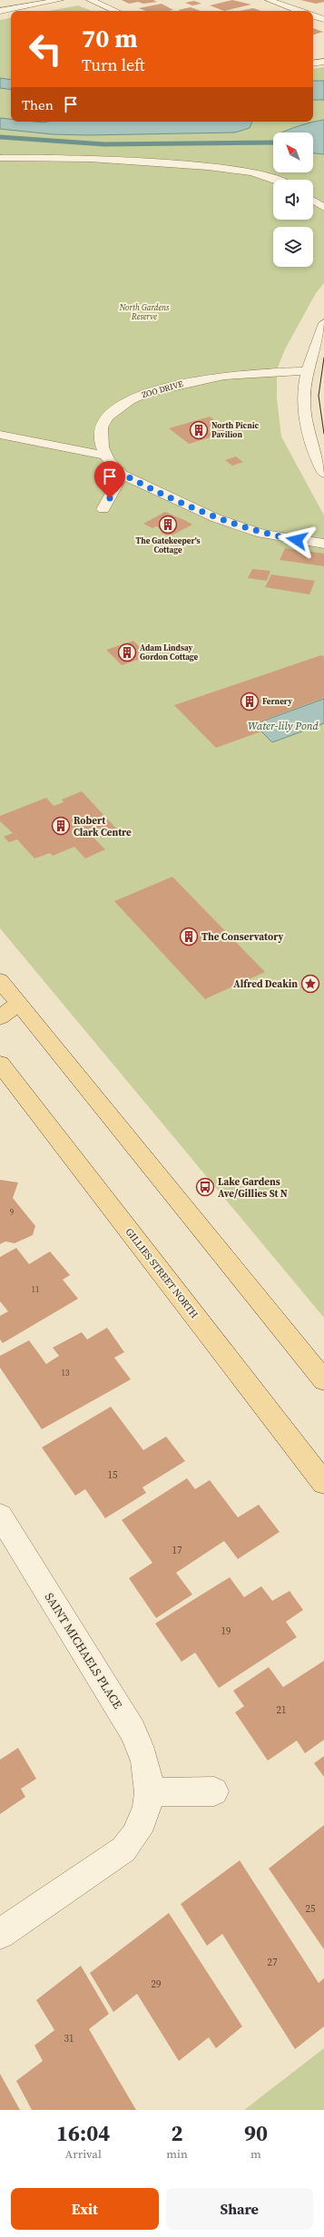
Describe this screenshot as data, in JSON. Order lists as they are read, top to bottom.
{
  "streets": {
    "main road": ["GILLIES STREET NORTH"],
    "street": ["ZOO DRIVE", "SAINT MICHAELS PLACE"]
  },
  "water": ["Water-lily Pond"],
  "parks": ["North Gardens Reserve"],
  "places": {
    "building": [
      "North Picnic Pavilion",
      "The Gatekeeper's Cottage",
      "Adam Lindsay Gordon Cottage",
      "Fernery",
      "Robert Clark Centre",
      "The Conservatory"
    ],
    "place": ["Alfred Deakin"],
    "bus stop": ["Lake Gardens Ave/Gillies St N"]
  },
  "house_numbers": [
    "9",
    "11",
    "13",
    "15",
    "17",
    "19",
    "21",
    "25",
    "27",
    "29",
    "31"
  ],
  "north": "top left",
  "page": {
    "turn": ["70 m", "Turn left"],
    "then": "Then",
    "eta": [
      "16:04",
      "Arrival",
      "2",
      "min",
      "90",
      "m"
    ],
    "buttons": ["Exit", "Share"]
  }
}
